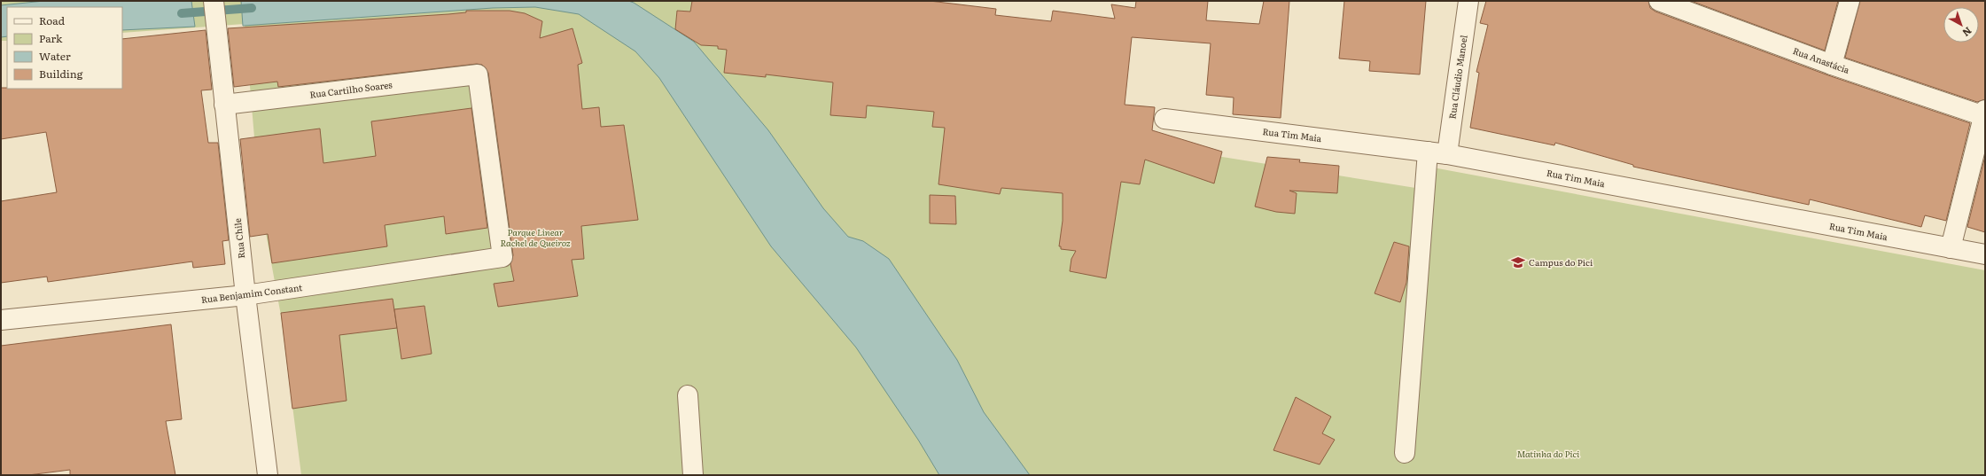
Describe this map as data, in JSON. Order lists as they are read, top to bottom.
{
  "streets": {
    "street": [
      "Rua Anastácia",
      "Rua Cláudio Manoel",
      "Rua Cartilho Soares",
      "Rua Tim Maia",
      "Rua Chile",
      "Rua Benjamim Constant"
    ]
  },
  "crossings": [
    ["Rua Cláudio Manoel", "Rua Tim Maia"],
    ["Rua Cartilho Soares", "Rua Chile"],
    ["Rua Cartilho Soares", "Rua Benjamim Constant"],
    ["Rua Chile", "Rua Benjamim Constant"]
  ],
  "parks": ["Parque Linear Rachel de Queiroz", "Matinha do Pici"],
  "places": {
    "school or university": ["Campus do Pici"]
  },
  "legend": [
    "Road",
    "Park",
    "Water",
    "Building"
  ],
  "north": "bottom right"
}
